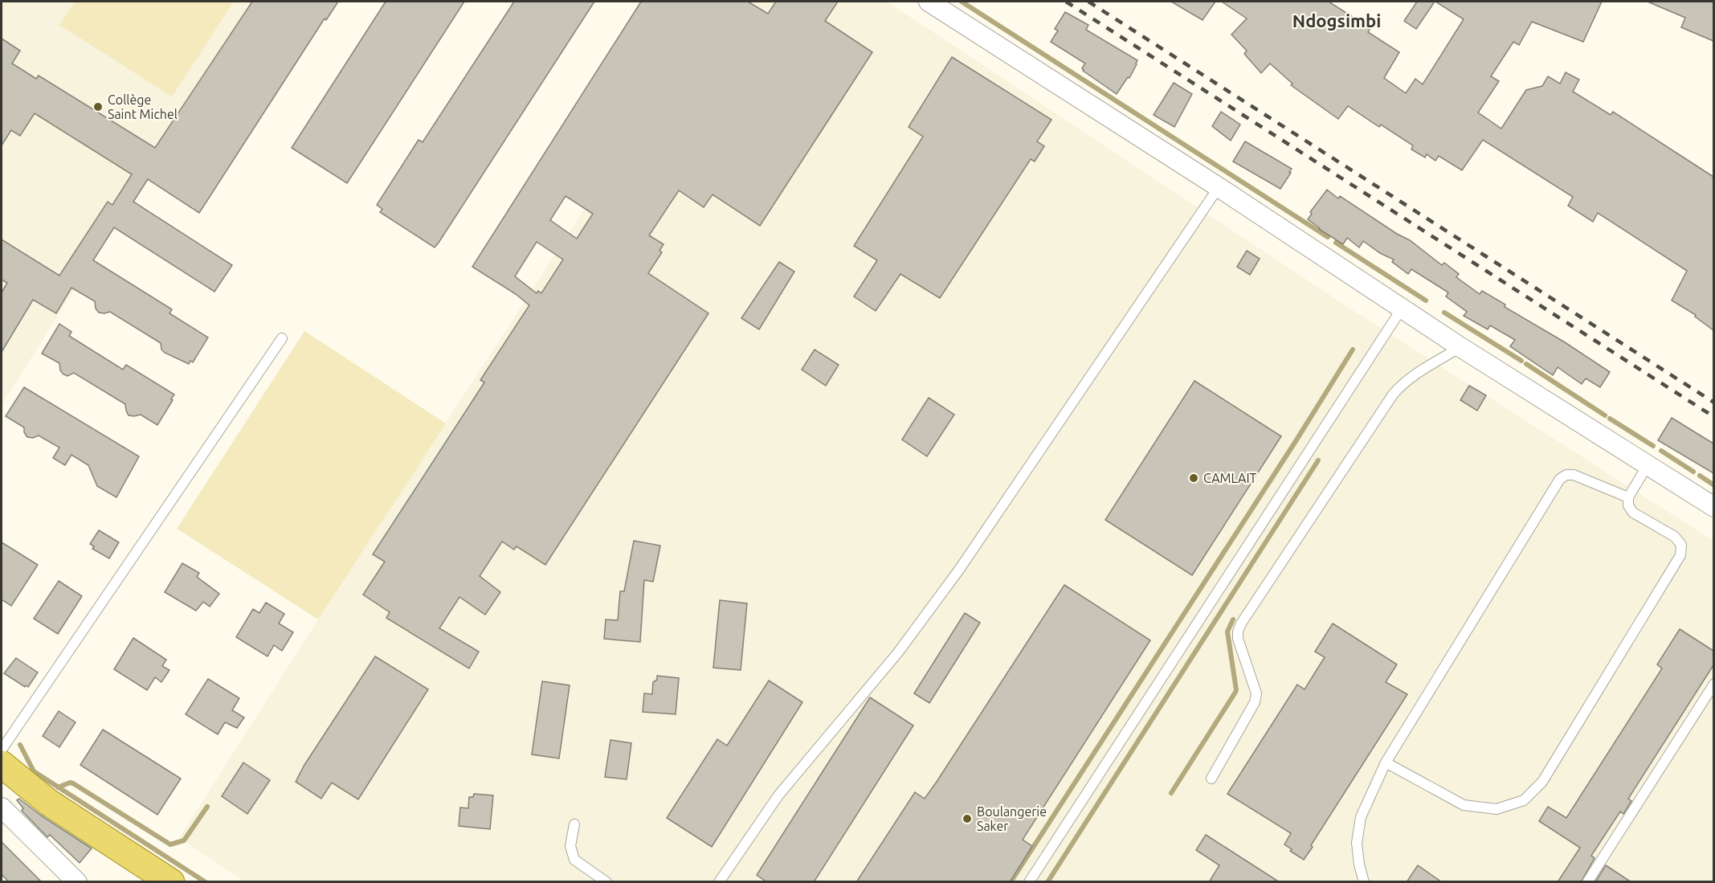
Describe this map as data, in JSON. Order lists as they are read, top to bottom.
{
  "districts": ["Ndogsimbi"],
  "places": ["Collège Saint Michel", "CAMLAIT", "Boulangerie Saker"]
}
